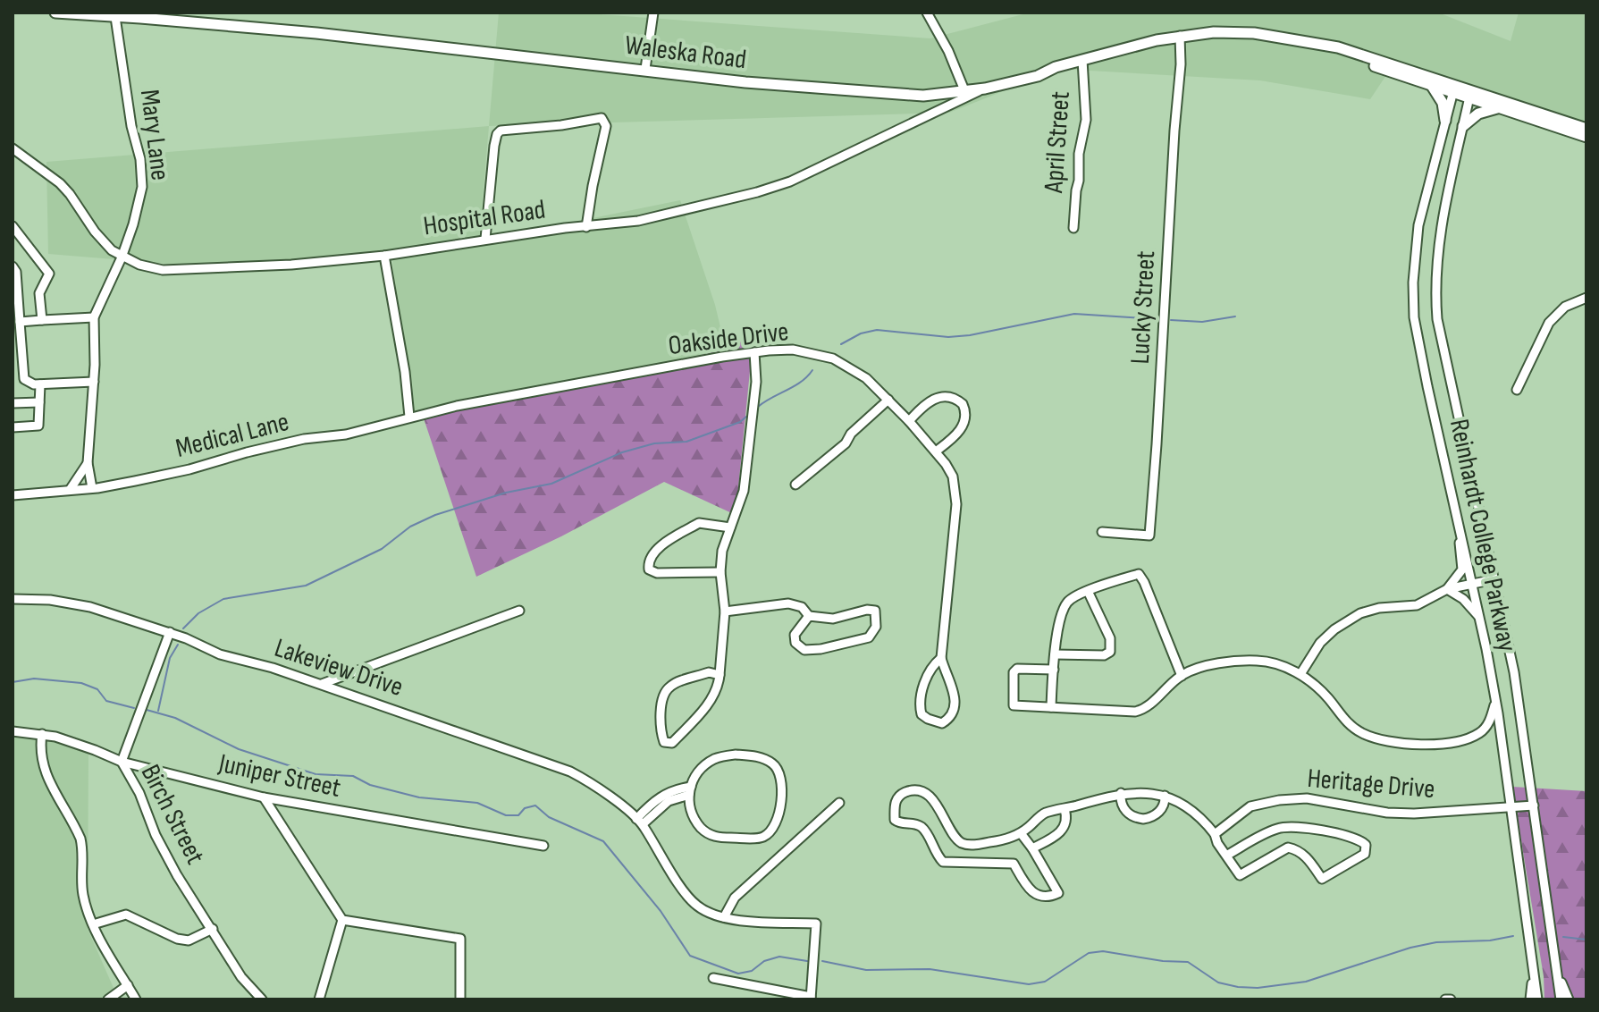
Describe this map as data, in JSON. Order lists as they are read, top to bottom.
{
  "streets": {
    "main road": ["Waleska Road"],
    "street": [
      "Mary Lane",
      "April Street",
      "Hospital Road",
      "Lucky Street",
      "Oakside Drive",
      "Medical Lane",
      "Reinhardt College Parkway",
      "Lakeview Drive",
      "Juniper Street",
      "Heritage Drive",
      "Birch Street"
    ]
  },
  "crossings": [
    ["Waleska Road", "Mary Lane"],
    ["Waleska Road", "April Street"],
    ["Waleska Road", "Hospital Road"],
    ["Waleska Road", "Lucky Street"],
    ["Waleska Road", "Reinhardt College Parkway"],
    ["Mary Lane", "Hospital Road"],
    ["Oakside Drive", "Medical Lane"],
    ["Reinhardt College Parkway", "Heritage Drive"],
    ["Lakeview Drive", "Birch Street"],
    ["Juniper Street", "Birch Street"]
  ]
}
